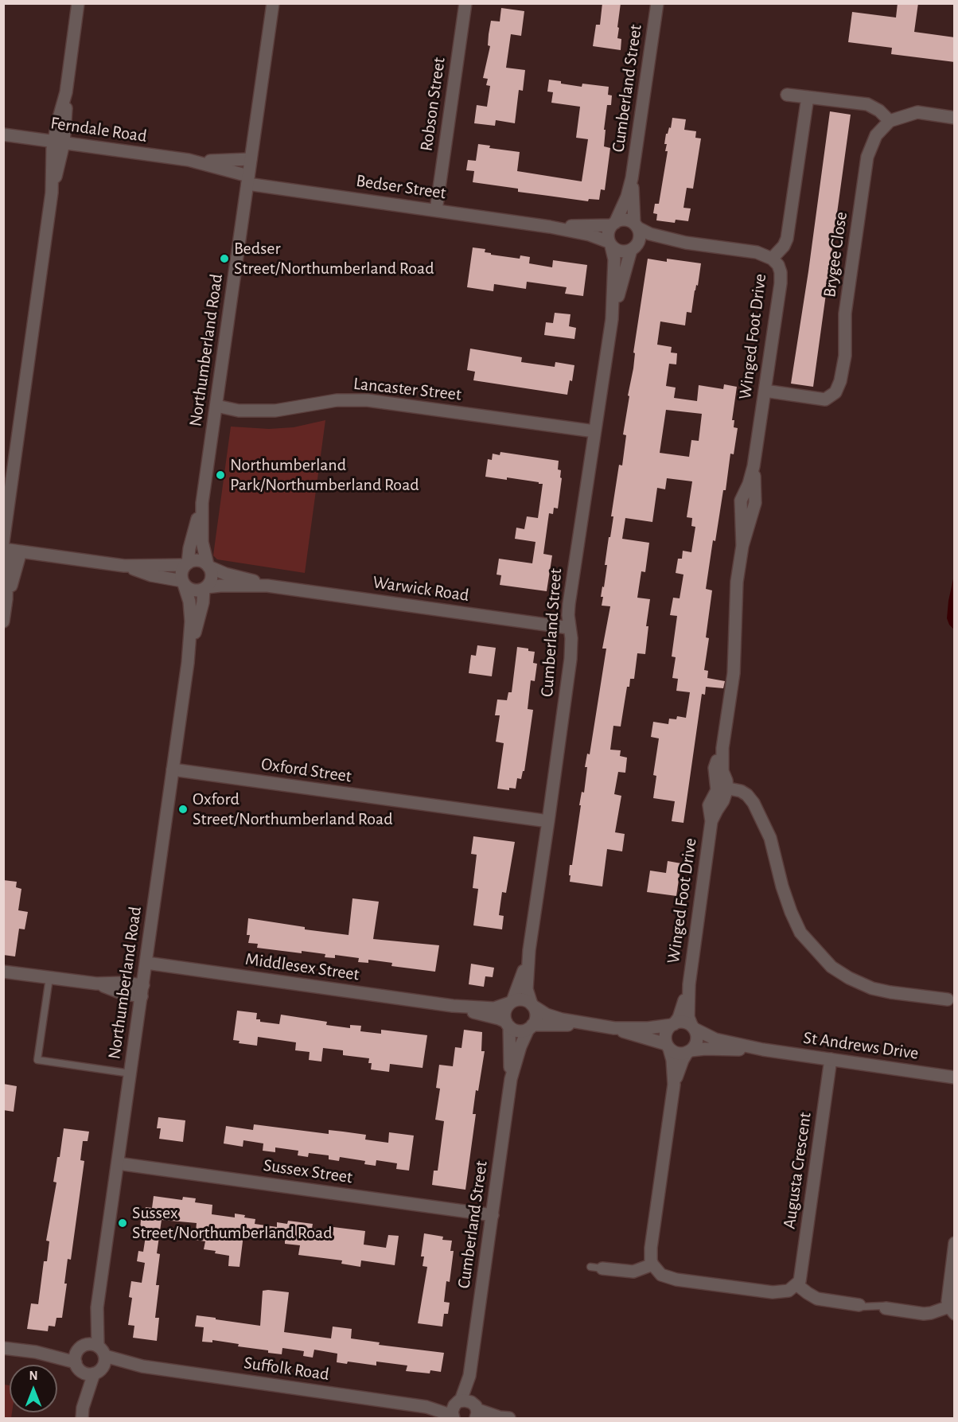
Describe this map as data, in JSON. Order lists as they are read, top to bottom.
{
  "streets": {
    "street": [
      "Cumberland Street",
      "Robson Street",
      "Ferndale Road",
      "Bedser Street",
      "Brygee Close",
      "Winged Foot Drive",
      "Northumberland Road",
      "Lancaster Street",
      "Warwick Road",
      "Oxford Street",
      "Middlesex Street",
      "St Andrews Drive",
      "Augusta Crescent",
      "Sussex Street",
      "Suffolk Road"
    ]
  },
  "crossings": [
    ["Cumberland Street", "Bedser Street"],
    ["Cumberland Street", "Lancaster Street"],
    ["Cumberland Street", "Warwick Road"],
    ["Cumberland Street", "Oxford Street"],
    ["Cumberland Street", "Middlesex Street"],
    ["Cumberland Street", "Sussex Street"],
    ["Cumberland Street", "Suffolk Road"],
    ["Robson Street", "Bedser Street"],
    ["Ferndale Road", "Bedser Street"],
    ["Ferndale Road", "Northumberland Road"],
    ["Bedser Street", "Northumberland Road"],
    ["Brygee Close", "Winged Foot Drive"],
    ["Winged Foot Drive", "St Andrews Drive"],
    ["Northumberland Road", "Lancaster Street"],
    ["Northumberland Road", "Warwick Road"],
    ["Northumberland Road", "Oxford Street"],
    ["Northumberland Road", "Middlesex Street"],
    ["Northumberland Road", "Sussex Street"],
    ["Northumberland Road", "Suffolk Road"],
    ["St Andrews Drive", "Augusta Crescent"]
  ],
  "places": [
    "Bedser Street/Northumberland Road",
    "Northumberland Park/Northumberland Road",
    "Oxford Street/Northumberland Road",
    "Sussex Street/Northumberland Road"
  ],
  "north": "top"
}
